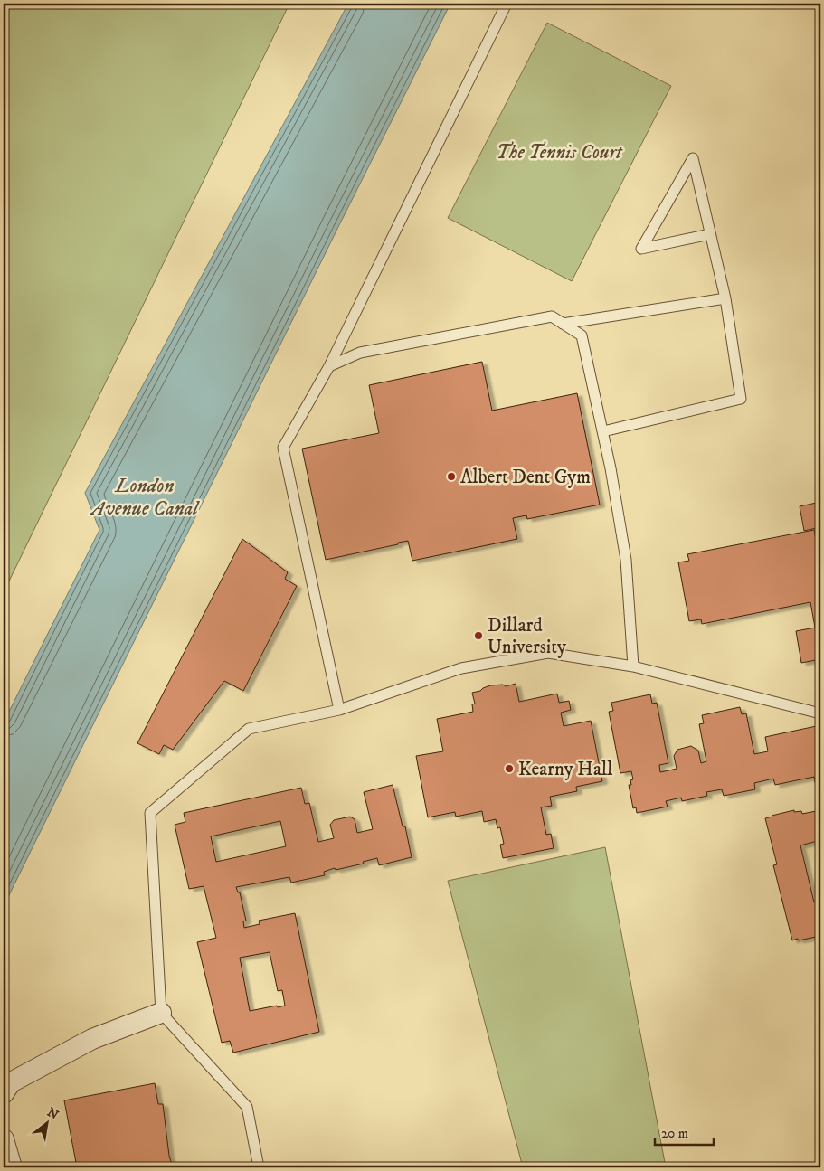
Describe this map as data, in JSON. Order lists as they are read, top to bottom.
{
  "water": ["London Avenue Canal"],
  "parks": ["The Tennis Court"],
  "places": ["Albert Dent Gym", "Dillard University", "Kearny Hall"],
  "scale_bar": "20 m",
  "north": "top right"
}
